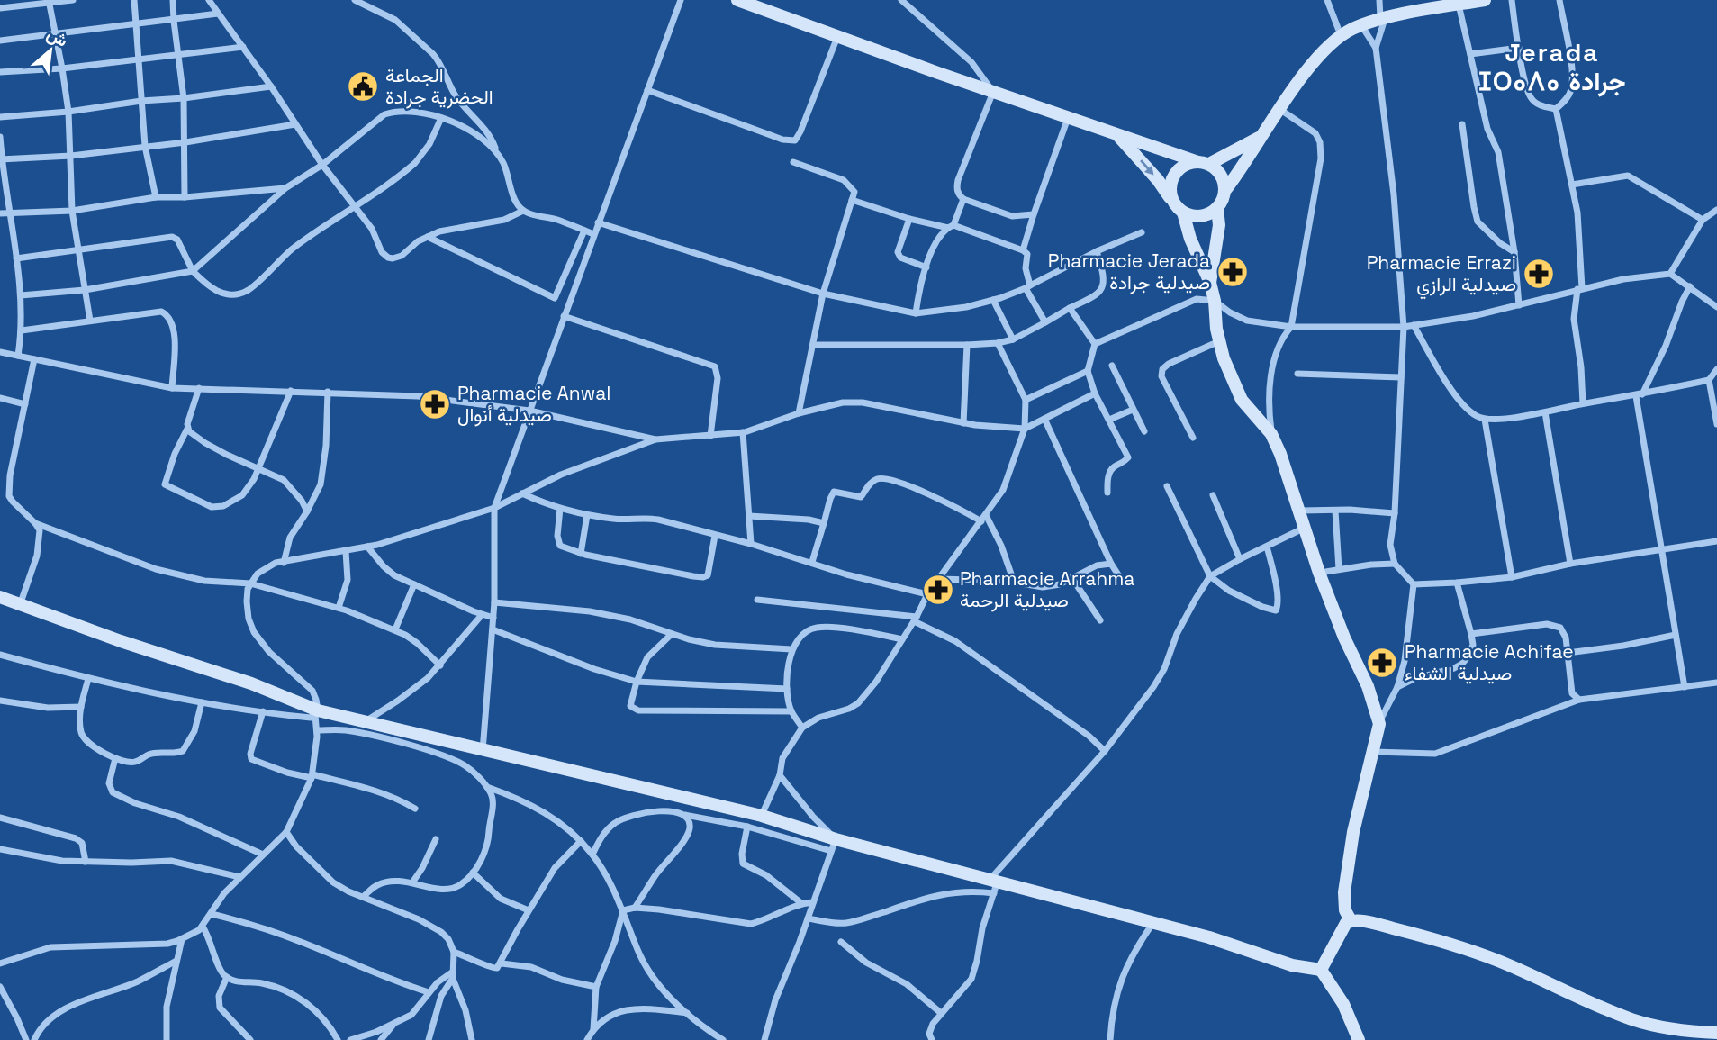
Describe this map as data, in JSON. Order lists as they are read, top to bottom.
{
  "districts": ["Jerada ⵊⵔⴰⴷⴰ جرادة"],
  "places": {
    "public building": ["الجماعة الحضرية جرادة"],
    "pharmacy": [
      "Pharmacie Jerada صيدلية جرادة",
      "Pharmacie Errazi صيدلية الرازي",
      "Pharmacie Anwal صيدلية أنوال",
      "Pharmacie Arrahma صيدلية الرحمة",
      "Pharmacie Achifae صيدلية الشفاء"
    ]
  },
  "north": "top right"
}
